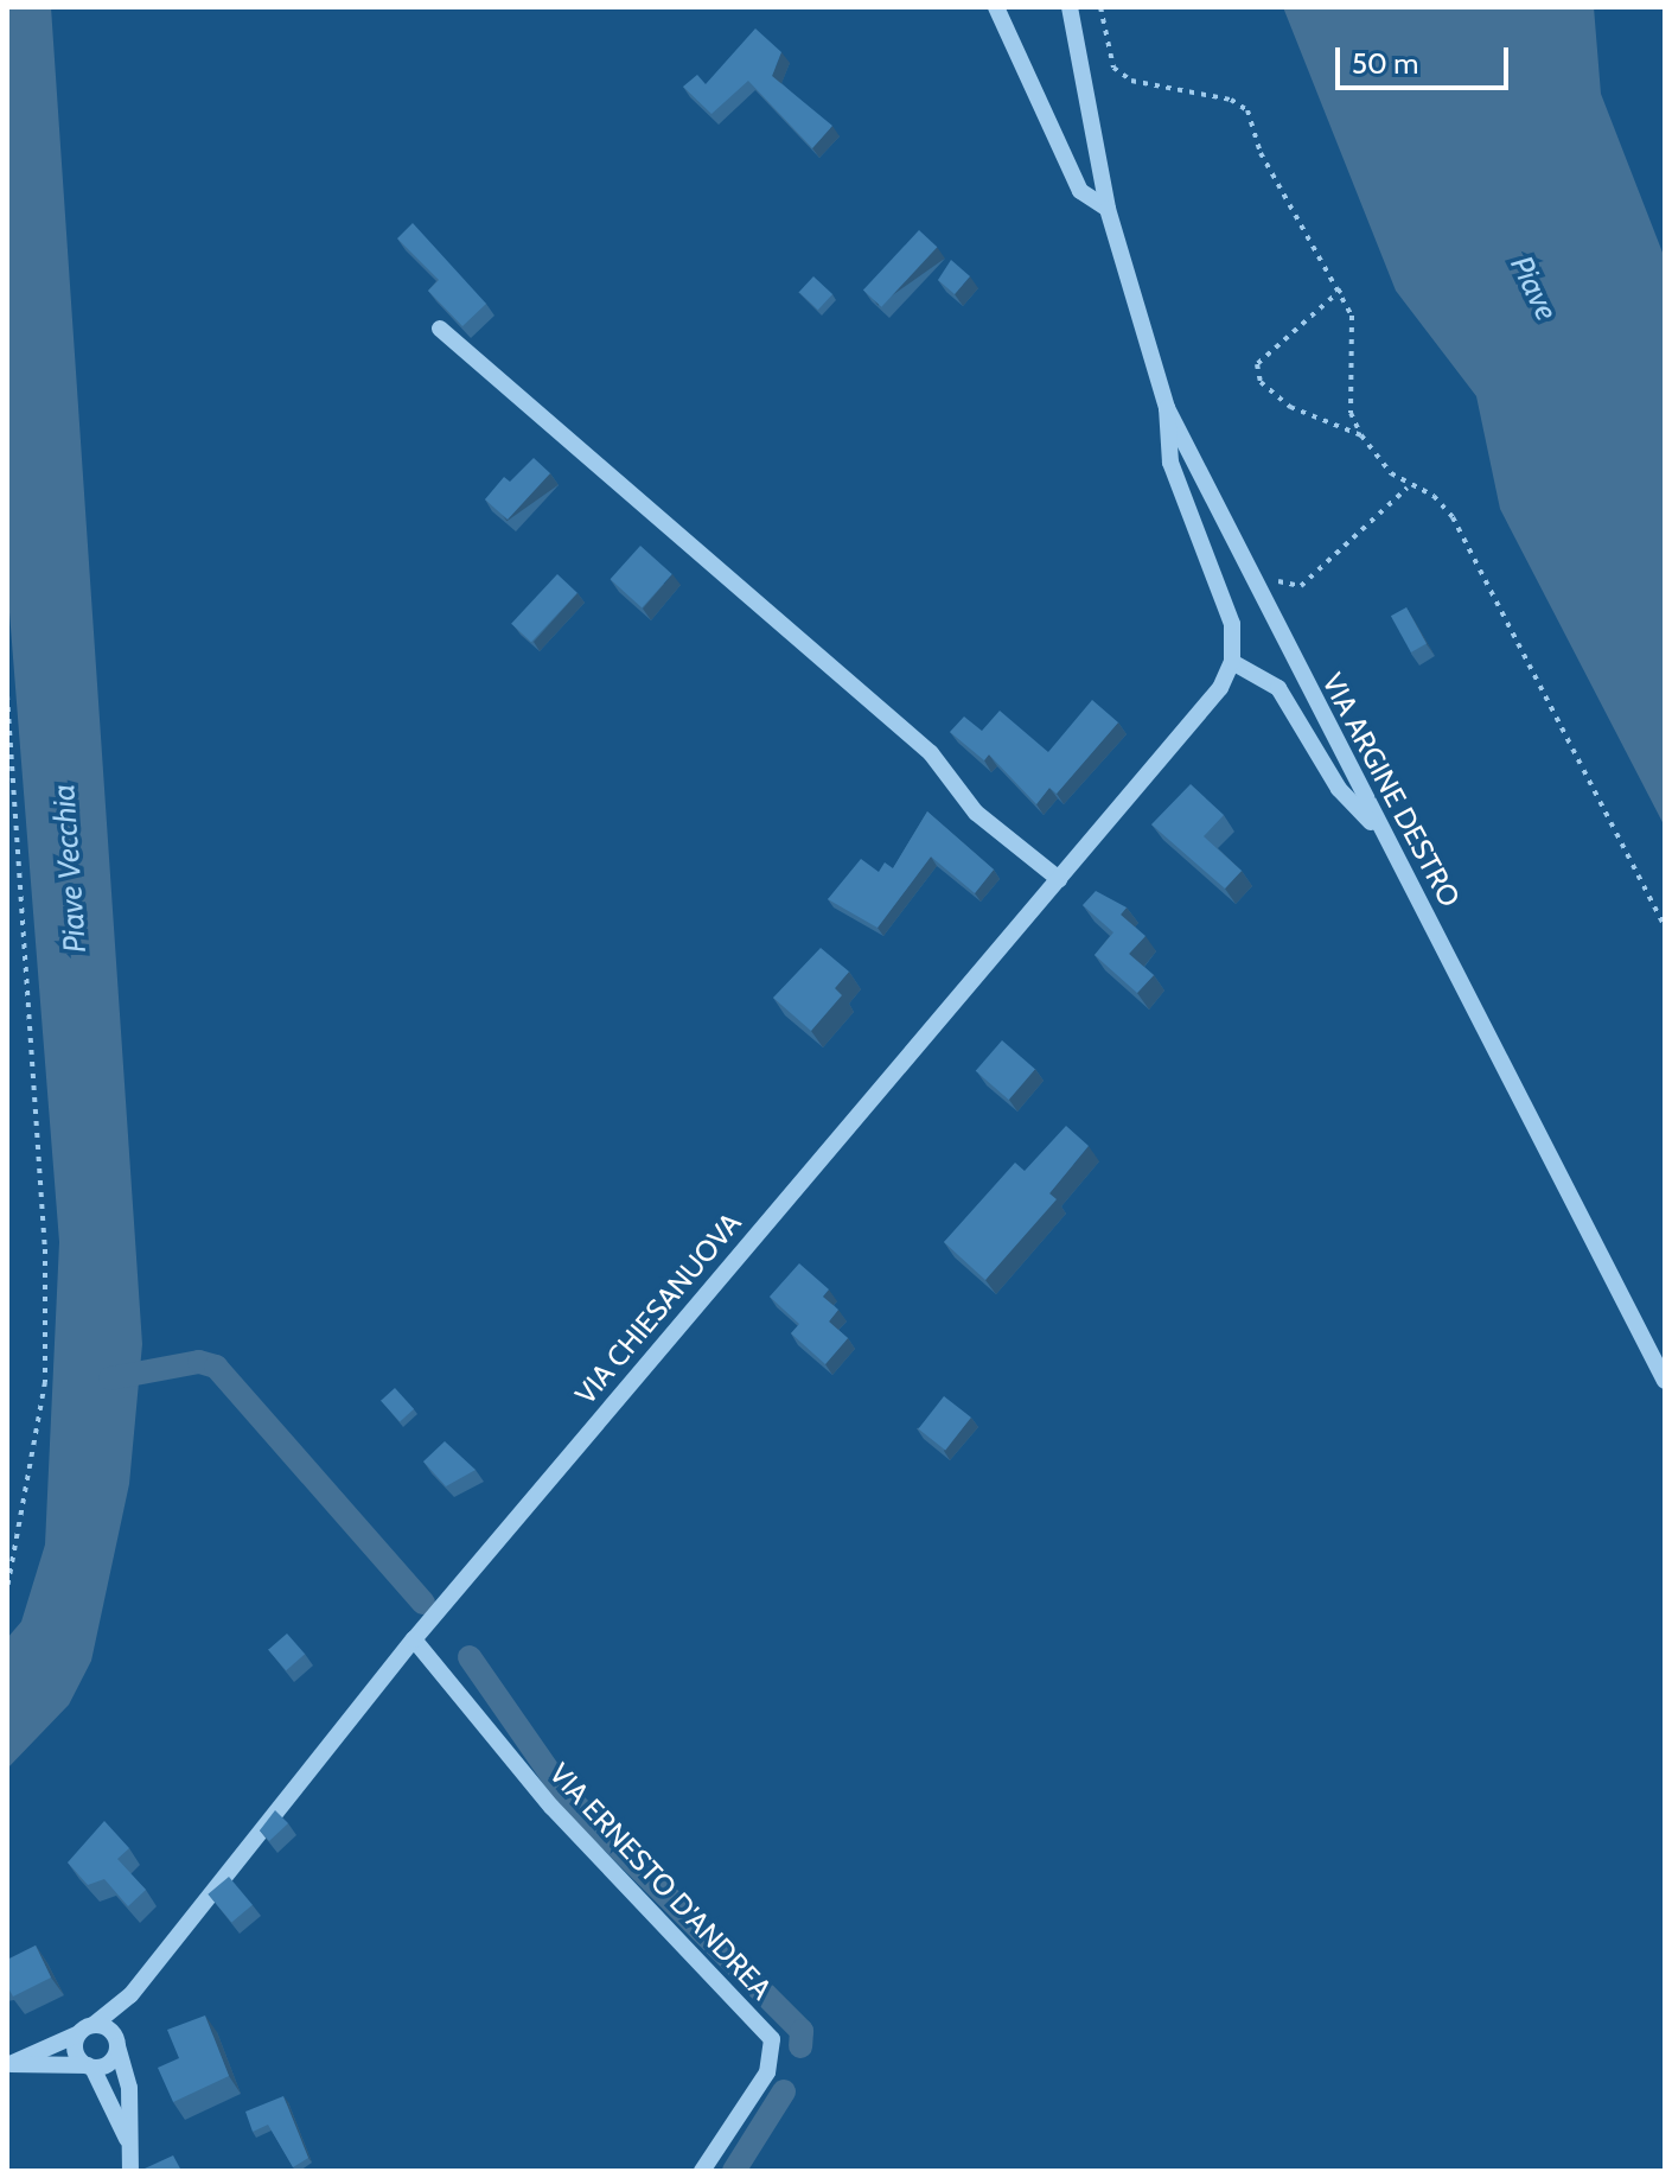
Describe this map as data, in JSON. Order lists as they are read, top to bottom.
{
  "streets": {
    "street": ["VIA ARGINE DESTRO", "VIA CHIESANUOVA", "VIA ERNESTO D'ANDREA"]
  },
  "crossings": [
    ["VIA CHIESANUOVA", "VIA ERNESTO D'ANDREA"]
  ],
  "water": ["Piave", "Piave Vecchia"],
  "scale_bar": "50 m"
}
